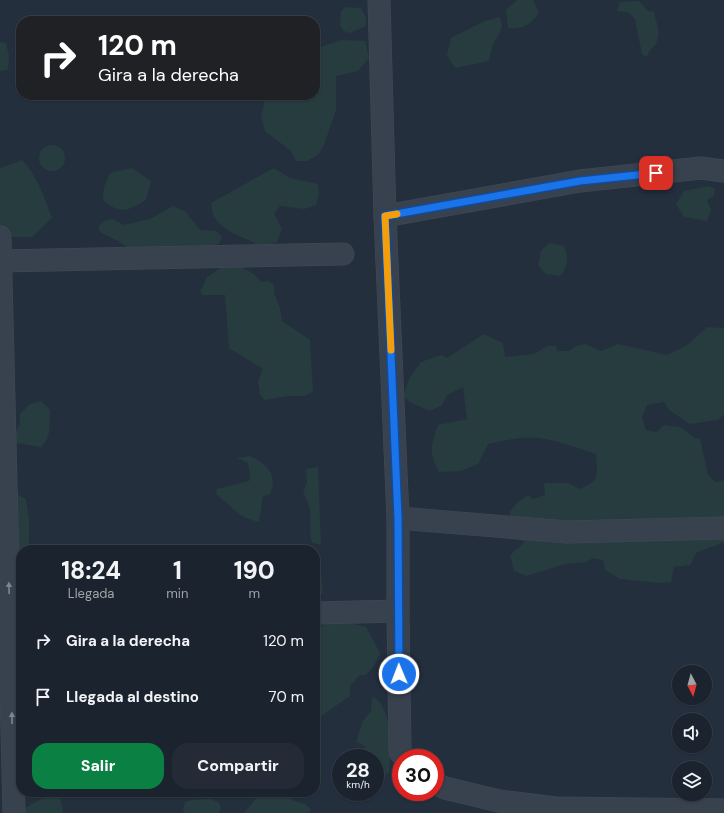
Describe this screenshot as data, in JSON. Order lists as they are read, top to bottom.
{
  "north": "bottom",
  "page": {
    "turn": ["120 m", "Gira a la derecha"],
    "eta": [
      "18:24",
      "Llegada",
      "1",
      "min",
      "190",
      "m"
    ],
    "list": [
      {
        "name": "Gira a la derecha",
        "value": "120 m"
      },
      {
        "name": "Llegada al destino",
        "value": "70 m"
      }
    ],
    "buttons": ["Salir", "Compartir"],
    "speed": "28 km/h",
    "limit": "30"
  }
}
